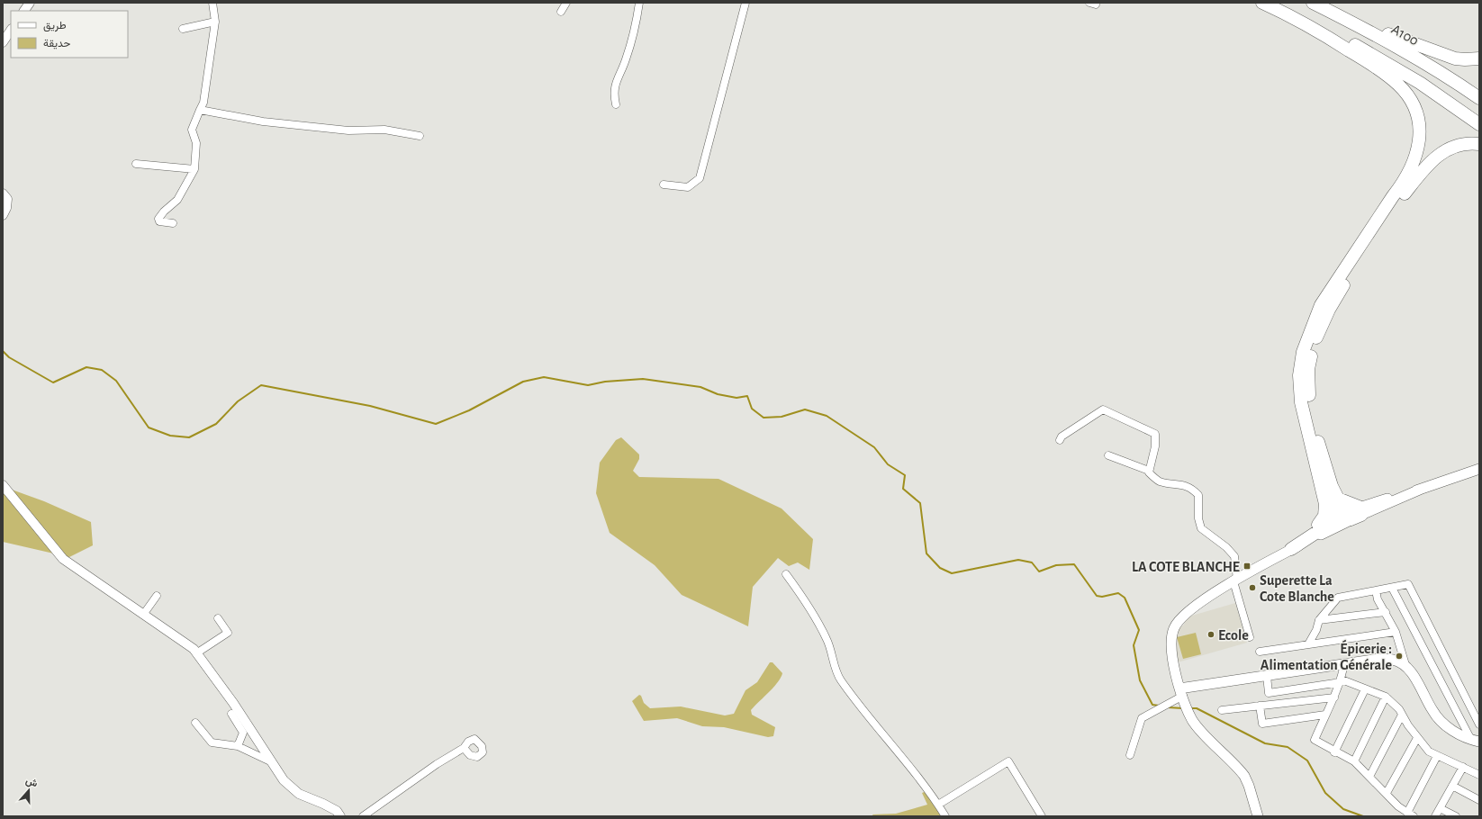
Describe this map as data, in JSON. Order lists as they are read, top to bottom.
{
  "streets": {
    "highway": ["A100"]
  },
  "places": {
    "transit": ["LA COTE BLANCHE"],
    "other": ["Superette La Cote Blanche", "Ecole", "Épicerie : Alimentation Générale"]
  },
  "legend": ["طريق", "حديقة"],
  "north": "top"
}
